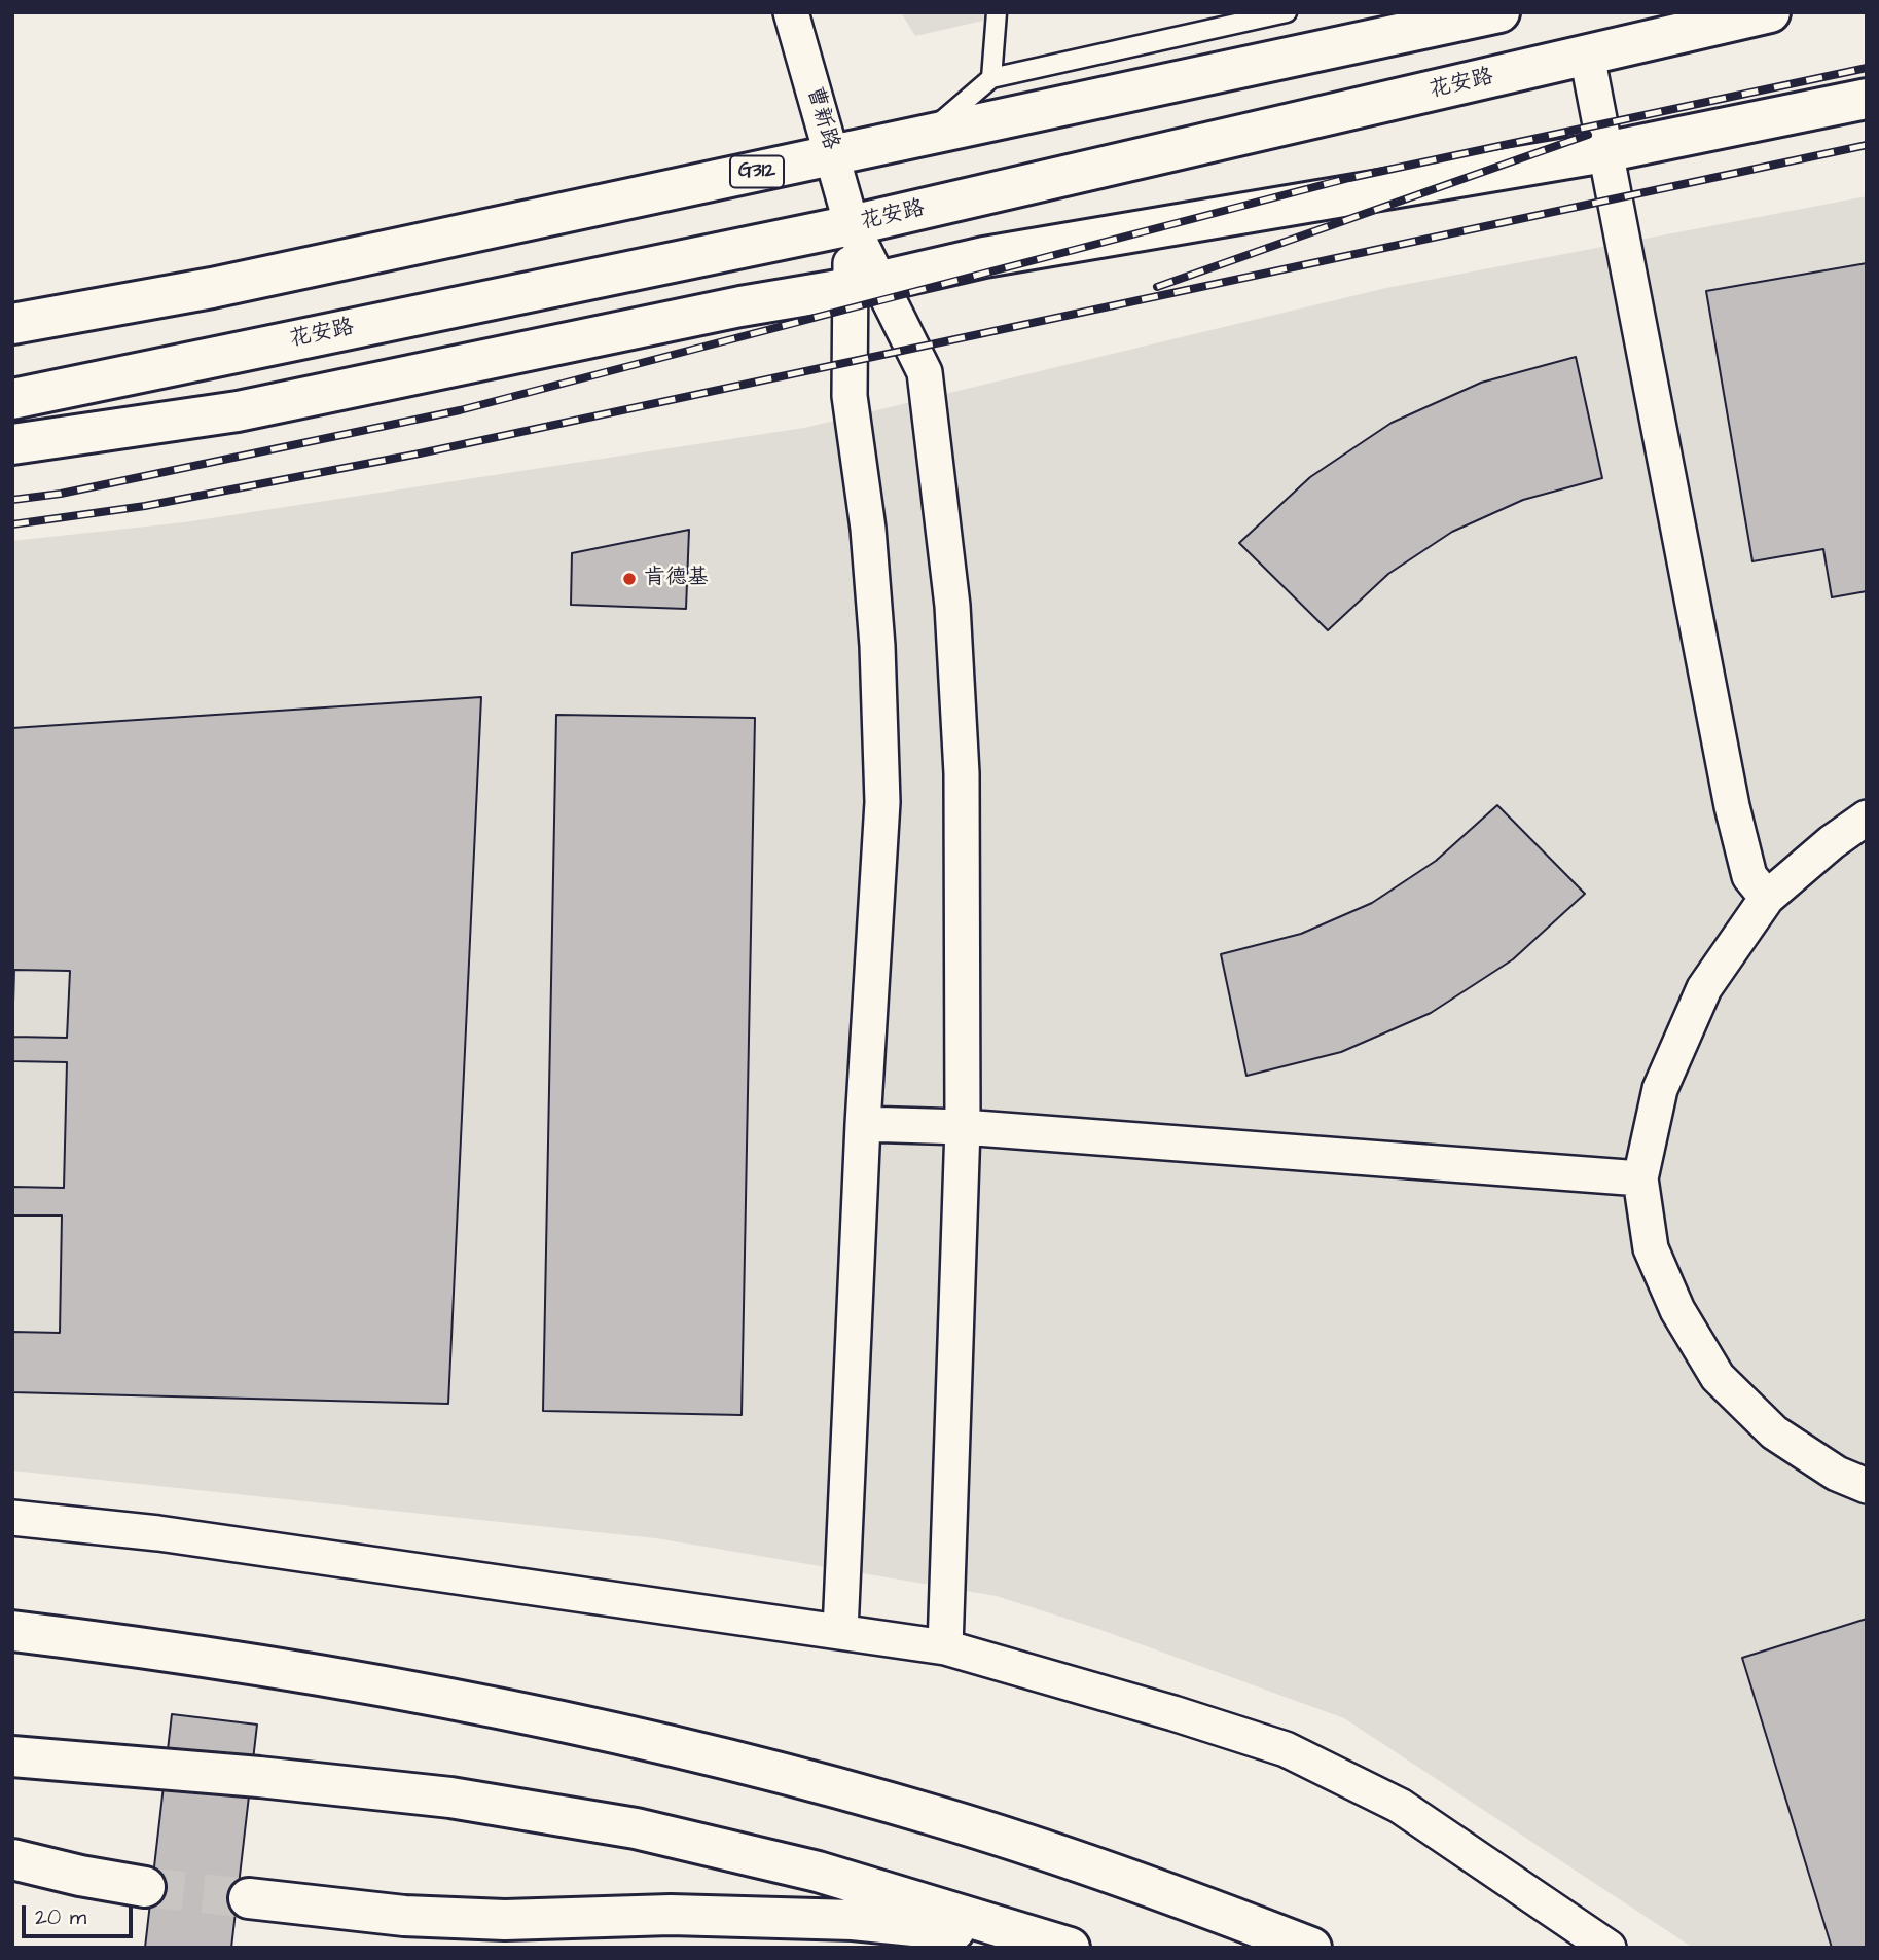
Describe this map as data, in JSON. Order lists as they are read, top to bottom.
{
  "streets": {
    "highway": ["花安路", "G312"],
    "street": ["曹新路"]
  },
  "crossings": [
    ["花安路", "曹新路"],
    ["曹新路", "G312"]
  ],
  "places": ["肯德基"],
  "scale_bar": "20 m"
}
